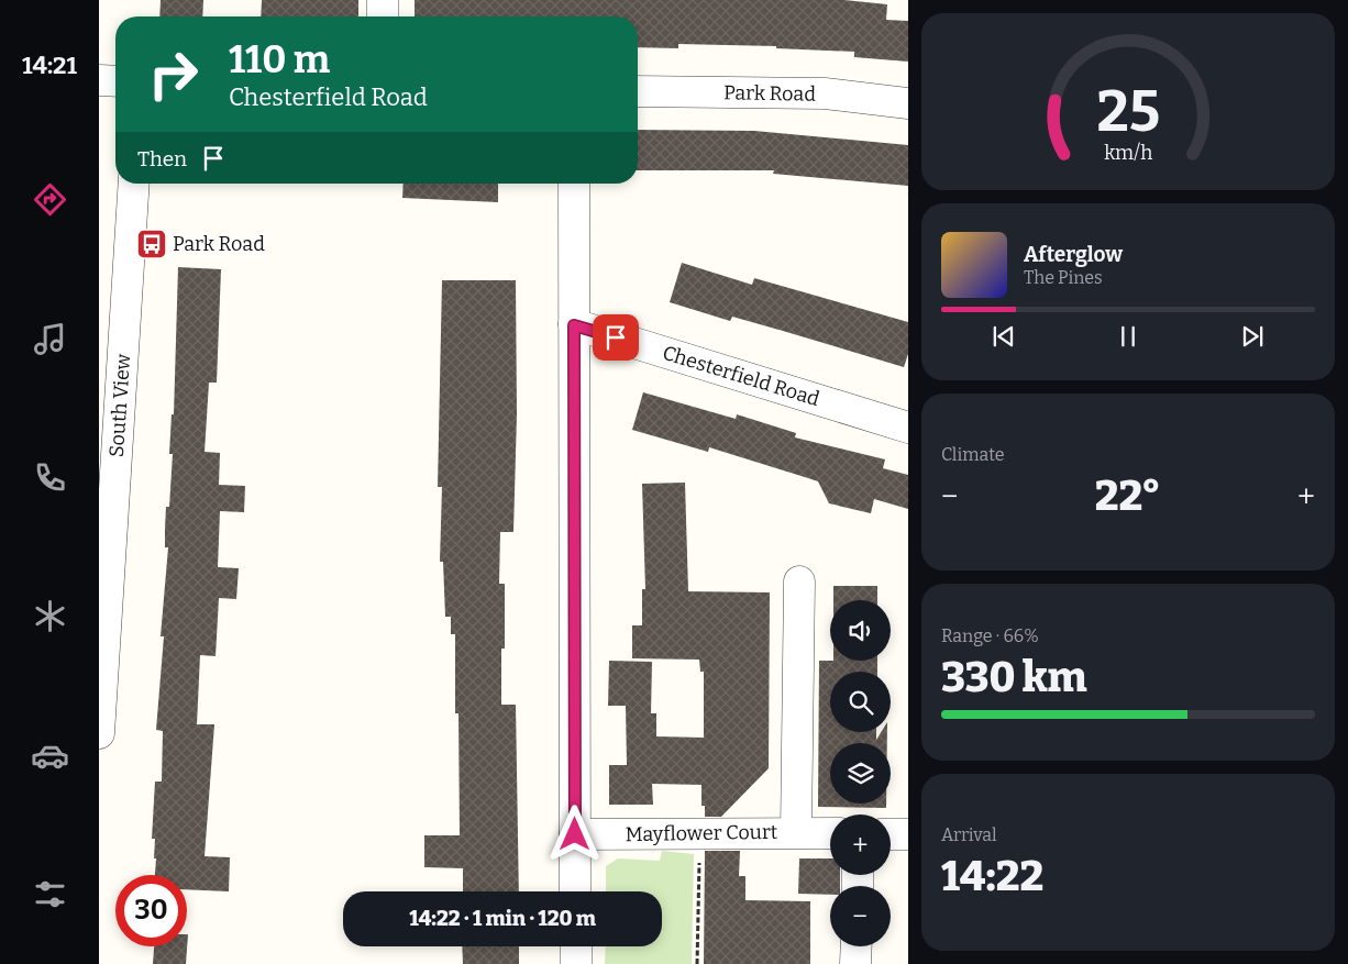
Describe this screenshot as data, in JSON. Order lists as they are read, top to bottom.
{
  "streets": {
    "street": [
      "Park Road",
      "Chesterfield Road",
      "South View",
      "Mayflower Court"
    ]
  },
  "places": {
    "bus stop": ["Park Road"]
  },
  "page": {
    "tabs": "14:21",
    "turn": ["110 m", "Chesterfield Road"],
    "then": "Then",
    "song": ["Afterglow", "The Pines"],
    "tile": [
      "Climate",
      ["Range · 66%", "330 km"],
      ["Arrival", "14:22"]
    ],
    "heat": ["−", "22°", "+"],
    "map_buttons": ["+", "−"],
    "limit": "30",
    "trip": "14:22 · 1 min · 120 m",
    "gauge": ["25", "km/h"]
  }
}
